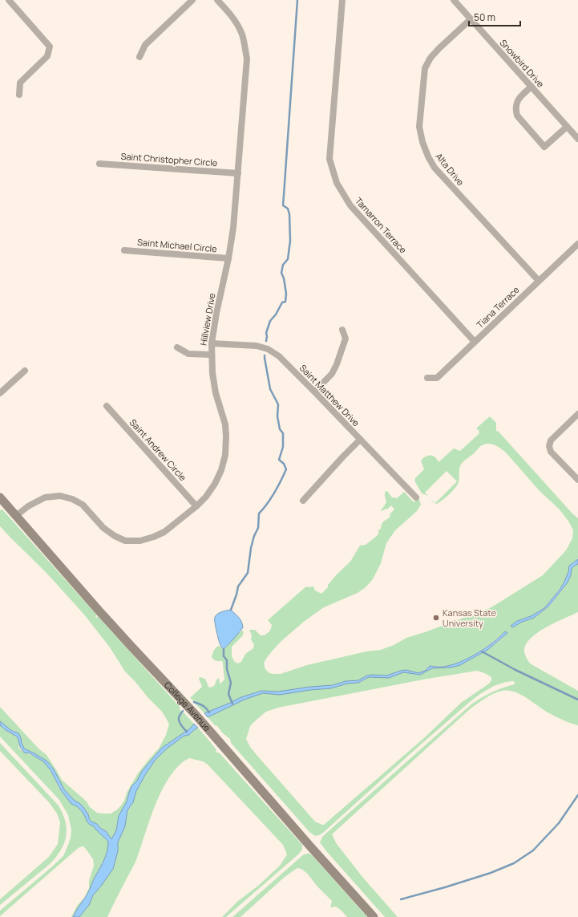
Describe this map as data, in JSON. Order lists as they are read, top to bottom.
{
  "streets": {
    "street": [
      "Snowbird Drive",
      "Saint Christopher Circle",
      "Alta Drive",
      "Tamarron Terrace",
      "Saint Michael Circle",
      "Tiana Terrace",
      "Hillview Drive",
      "Saint Matthew Drive",
      "Saint Andrew Circle",
      "College Avenue"
    ]
  },
  "crossings": [
    ["Snowbird Drive", "Alta Drive"],
    ["Saint Christopher Circle", "Hillview Drive"],
    ["Alta Drive", "Tiana Terrace"],
    ["Tamarron Terrace", "Tiana Terrace"],
    ["Saint Michael Circle", "Hillview Drive"],
    ["Hillview Drive", "Saint Matthew Drive"],
    ["Hillview Drive", "Saint Andrew Circle"],
    ["Hillview Drive", "College Avenue"]
  ],
  "places": ["Kansas State University"],
  "scale_bar": "50 m"
}
